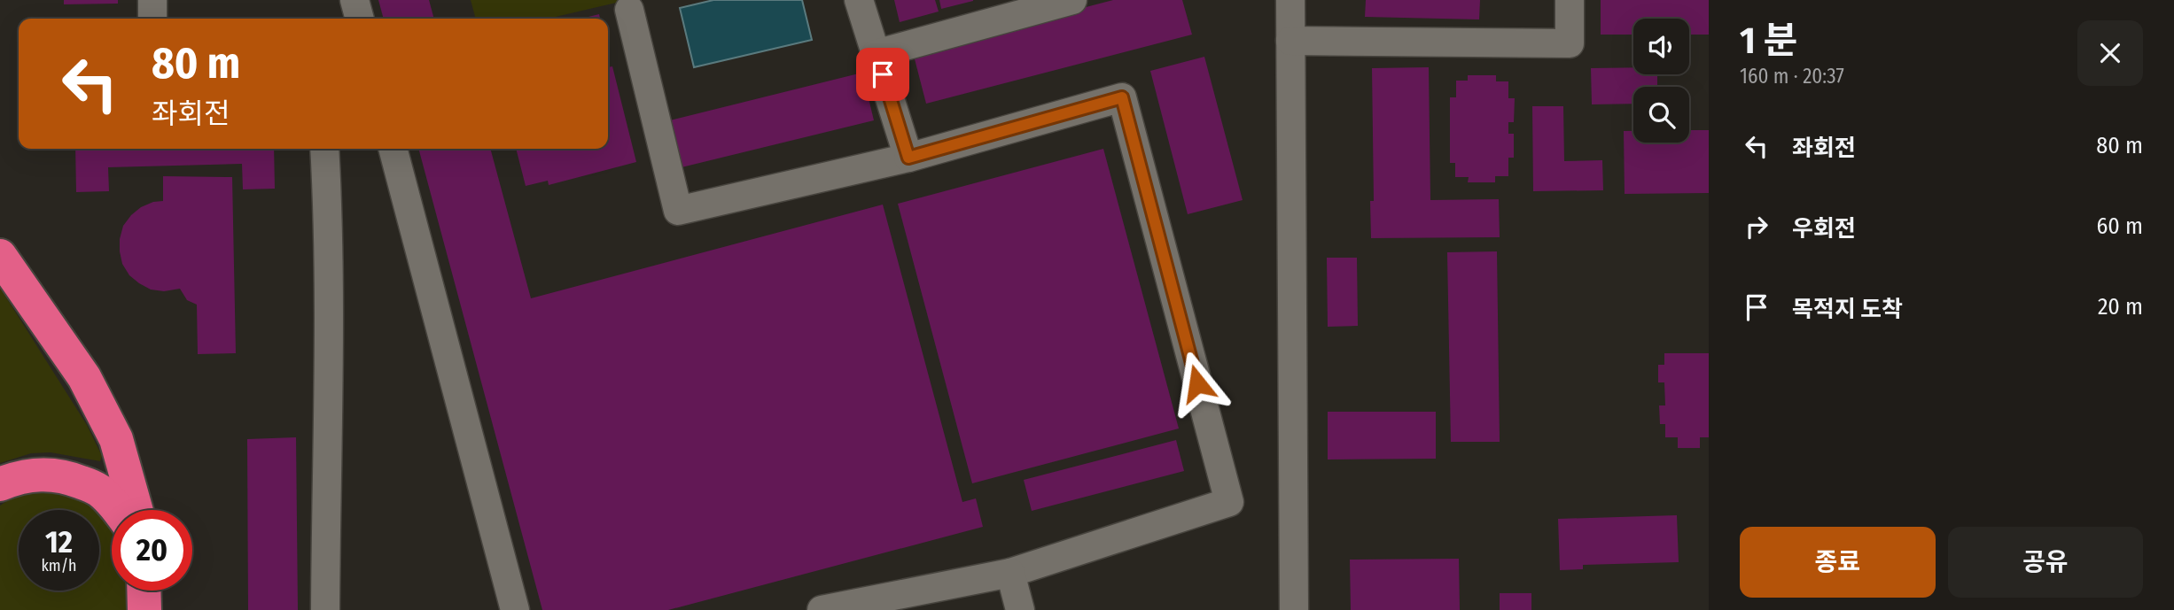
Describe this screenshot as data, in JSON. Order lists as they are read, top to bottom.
{
  "page": {
    "heading": ["1 분", "160 m · 20:37"],
    "turn": ["80 m", "좌회전"],
    "list": [
      {
        "name": "좌회전",
        "value": "80 m"
      },
      {
        "name": "우회전",
        "value": "60 m"
      },
      {
        "name": "목적지 도착",
        "value": "20 m"
      }
    ],
    "speed": "12 km/h",
    "limit": "20",
    "buttons": ["종료", "공유"]
  }
}
